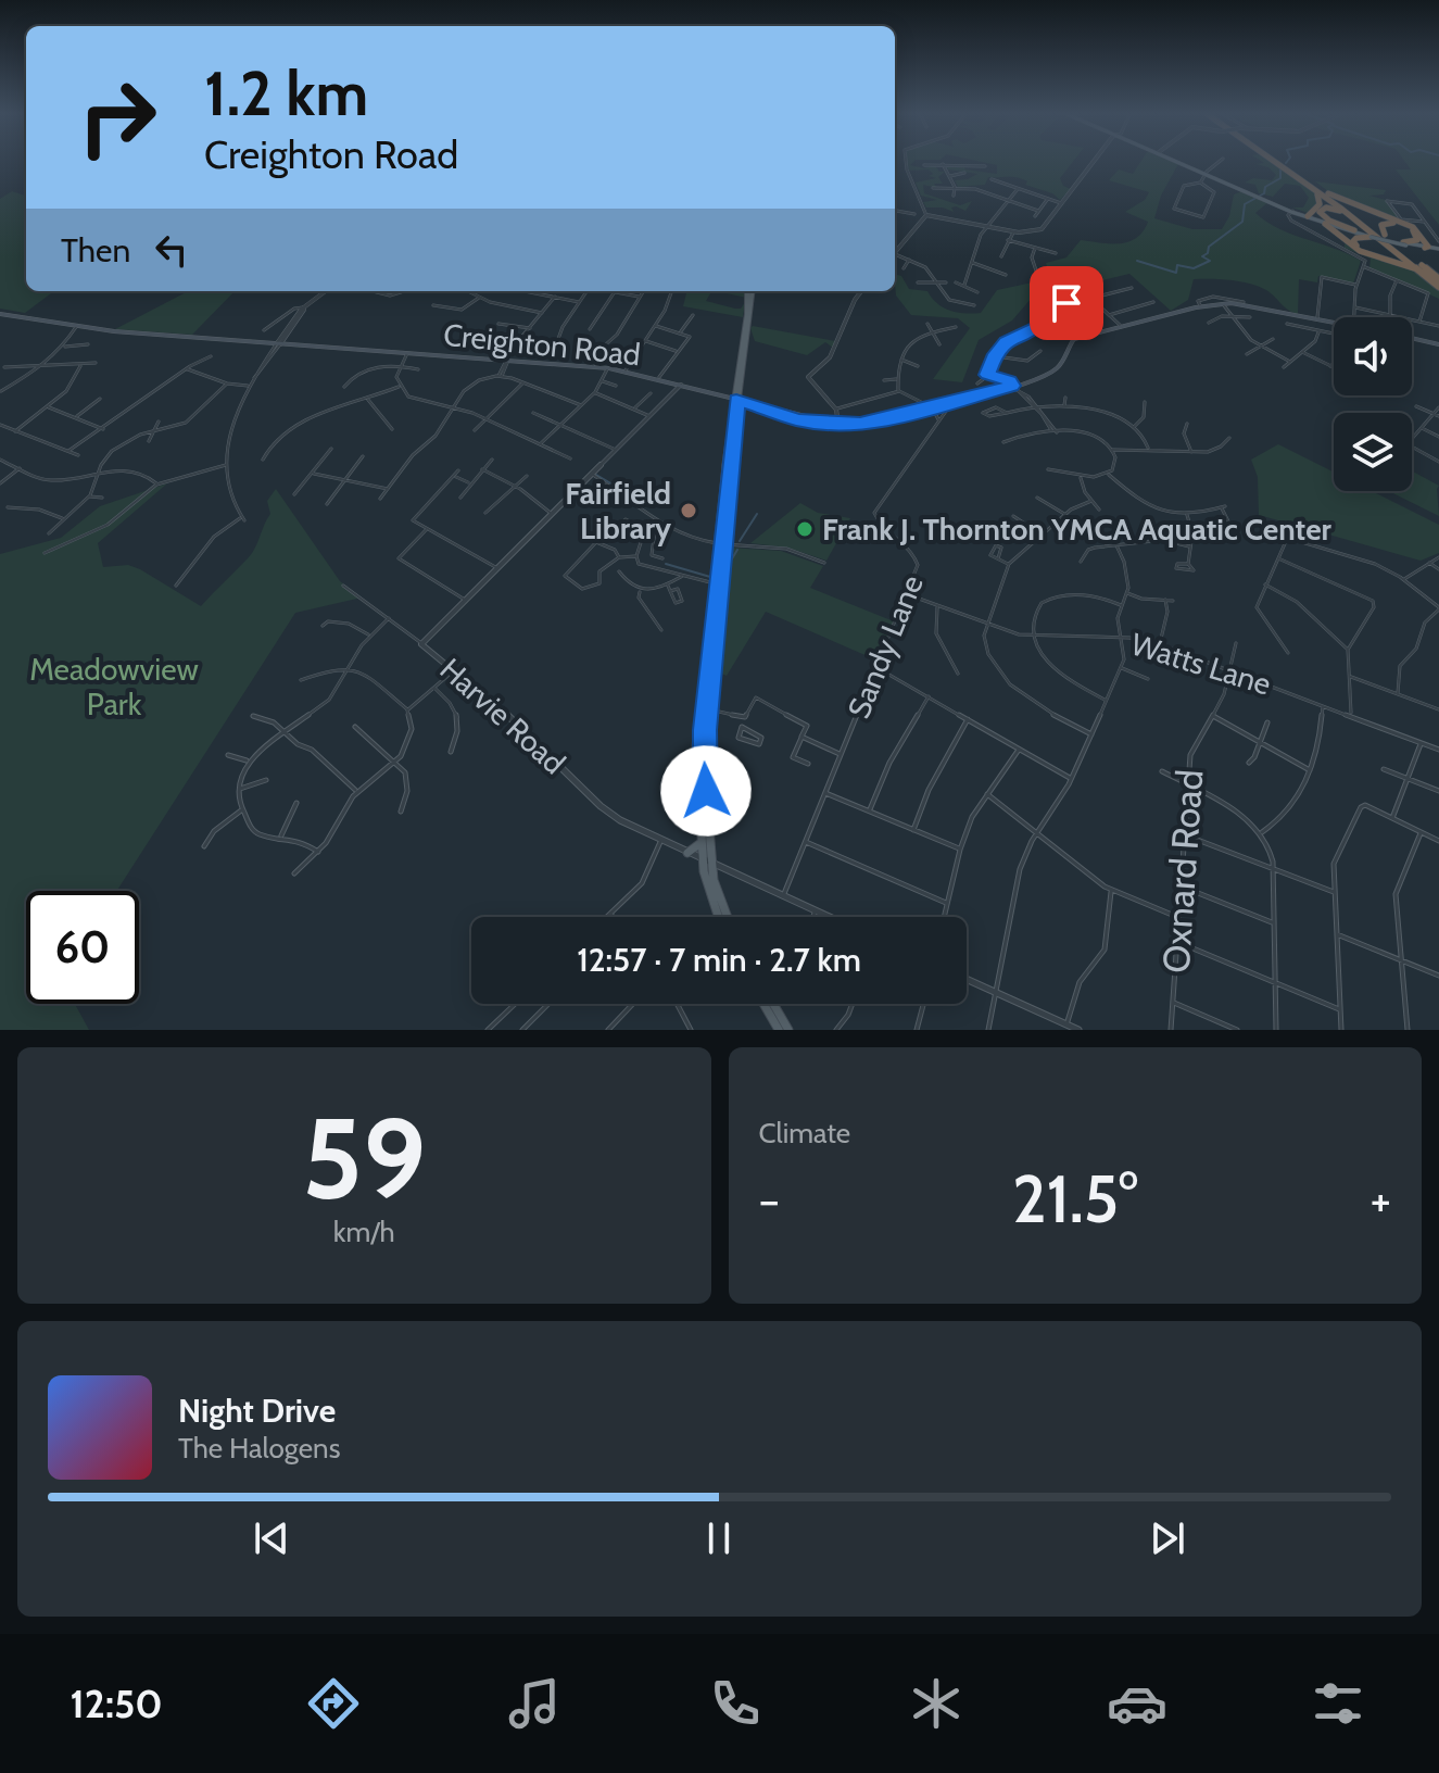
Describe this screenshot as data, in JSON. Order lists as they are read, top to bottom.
{
  "streets": {
    "main road": ["Creighton Road"],
    "street": [
      "Sandy Lane",
      "Watts Lane",
      "Harvie Road",
      "Oxnard Road"
    ]
  },
  "crossings": [
    ["Creighton Road", "Sandy Lane"],
    ["Creighton Road", "Harvie Road"],
    ["Sandy Lane", "Watts Lane"],
    ["Sandy Lane", "Harvie Road"],
    ["Watts Lane", "Oxnard Road"]
  ],
  "parks": ["Meadowview Park"],
  "places": ["Fairfield Library", "Frank J. Thornton YMCA Aquatic Center"],
  "page": {
    "turn": ["1.2 km", "Creighton Road"],
    "then": "Then",
    "limit": "60",
    "trip": "12:57 · 7 min · 2.7 km",
    "tile": [
      ["59", "km/h"],
      "Climate"
    ],
    "heat": ["−", "21.5°", "+"],
    "song": ["Night Drive", "The Halogens"],
    "tabs": "12:50"
  }
}
